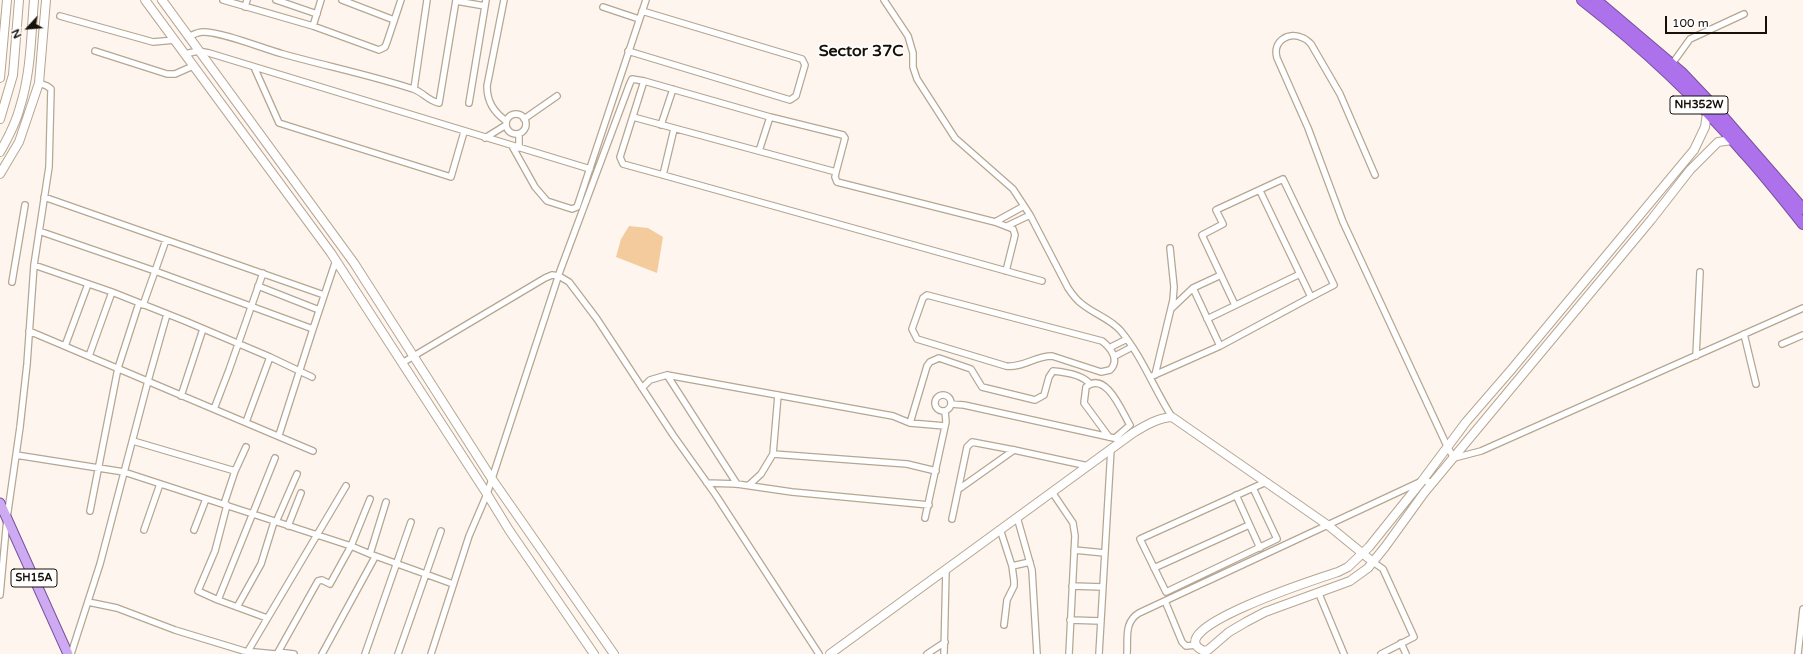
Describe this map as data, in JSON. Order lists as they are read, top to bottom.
{
  "streets": {
    "highway": ["NH352W"],
    "main road": ["SH15A"]
  },
  "districts": ["Sector 37C"],
  "scale_bar": "100 m",
  "north": "bottom left"
}
